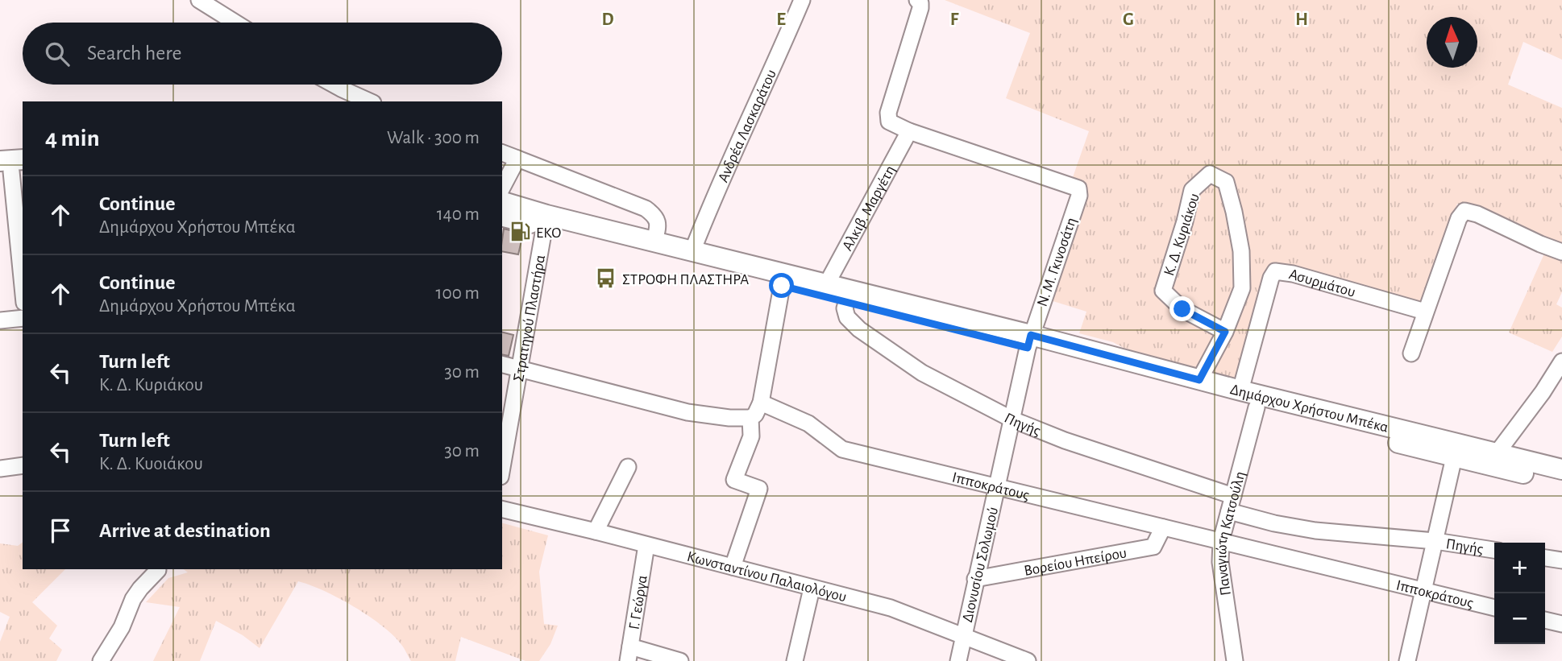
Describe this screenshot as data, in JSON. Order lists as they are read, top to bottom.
{
  "streets": {
    "main road": ["Δημάρχου Χρήστου Μπέκα"],
    "street": [
      "Ανδρέα Λασκαράτου",
      "Αλκιβ. Μαργέτη",
      "Κ. Δ. Κυριάκου",
      "Ν. Μ. Γκινοσάτη",
      "Ασυρμάτου",
      "Στρατηγού Πλαστήρα",
      "Πηγής",
      "Ιπποκράτους",
      "Παναγιώτη Κατσούλη",
      "Βορείου Ηπείρου",
      "Διονυσίου Σολωμού",
      "Κωνσταντίνου Παλαιολόγου",
      "Γ. Γεώργα"
    ]
  },
  "crossings": [
    ["Ανδρέα Λασκαράτου", "Δημάρχου Χρήστου Μπέκα"],
    ["Αλκιβ. Μαργέτη", "Ν. Μ. Γκινοσάτη"],
    ["Αλκιβ. Μαργέτη", "Δημάρχου Χρήστου Μπέκα"],
    ["Κ. Δ. Κυριάκου", "Δημάρχου Χρήστου Μπέκα"],
    ["Ν. Μ. Γκινοσάτη", "Δημάρχου Χρήστου Μπέκα"],
    ["Ν. Μ. Γκινοσάτη", "Διονυσίου Σολωμού"],
    ["Ασυρμάτου", "Δημάρχου Χρήστου Μπέκα"],
    ["Στρατηγού Πλαστήρα", "Δημάρχου Χρήστου Μπέκα"],
    ["Δημάρχου Χρήστου Μπέκα", "Πηγής"],
    ["Δημάρχου Χρήστου Μπέκα", "Παναγιώτη Κατσούλη"],
    ["Δημάρχου Χρήστου Μπέκα", "Διονυσίου Σολωμού"],
    ["Πηγής", "Παναγιώτη Κατσούλη"],
    ["Πηγής", "Διονυσίου Σολωμού"],
    ["Ιπποκράτους", "Παναγιώτη Κατσούλη"],
    ["Ιπποκράτους", "Βορείου Ηπείρου"],
    ["Ιπποκράτους", "Διονυσίου Σολωμού"],
    ["Βορείου Ηπείρου", "Διονυσίου Σολωμού"],
    ["Διονυσίου Σολωμού", "Κωνσταντίνου Παλαιολόγου"],
    ["Κωνσταντίνου Παλαιολόγου", "Γ. Γεώργα"]
  ],
  "places": {
    "fuel station": ["ΕΚΟ"],
    "bus stop": ["ΣΤΡΟΦΗ ΠΛΑΣΤΗΡΑ"]
  },
  "north": "top",
  "page": {
    "search": "Search here",
    "heading": ["4 min", "Walk · 300 m"],
    "list": [
      ["Continue", "Δημάρχου Χρήστου Μπέκα", "140 m"],
      ["Continue", "Δημάρχου Χρήστου Μπέκα", "100 m"],
      ["Turn left", "Κ. Δ. Κυριάκου", "30 m"],
      ["Turn left", "Κ. Δ. Κυοιάκου", "30 m"],
      "Arrive at destination"
    ],
    "map_buttons": ["+", "−"]
  },
  "grid": {
    "columns": [
      "D",
      "E",
      "F",
      "G",
      "H"
    ]
  }
}
